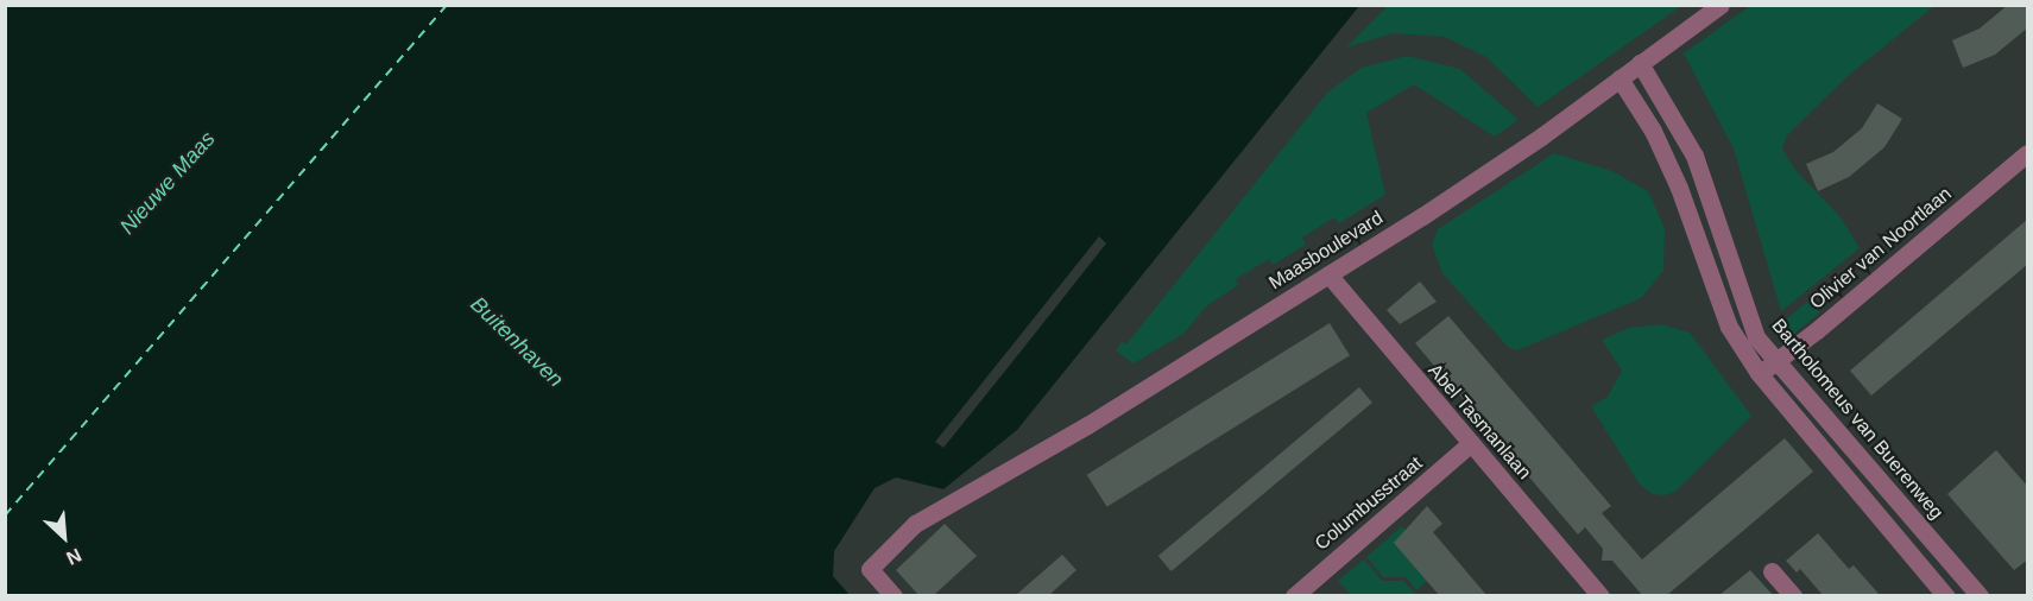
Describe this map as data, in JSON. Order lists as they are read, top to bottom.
{
  "streets": {
    "street": [
      "Olivier van Noortlaan",
      "Maasboulevard",
      "Bartholomeus van Buerenweg",
      "Abel Tasmanlaan",
      "Columbusstraat"
    ]
  },
  "crossings": [
    ["Olivier van Noortlaan", "Bartholomeus van Buerenweg"],
    ["Maasboulevard", "Bartholomeus van Buerenweg"],
    ["Maasboulevard", "Abel Tasmanlaan"],
    ["Abel Tasmanlaan", "Columbusstraat"]
  ],
  "water": ["Nieuwe Maas", "Buitenhaven"],
  "north": "bottom right"
}
